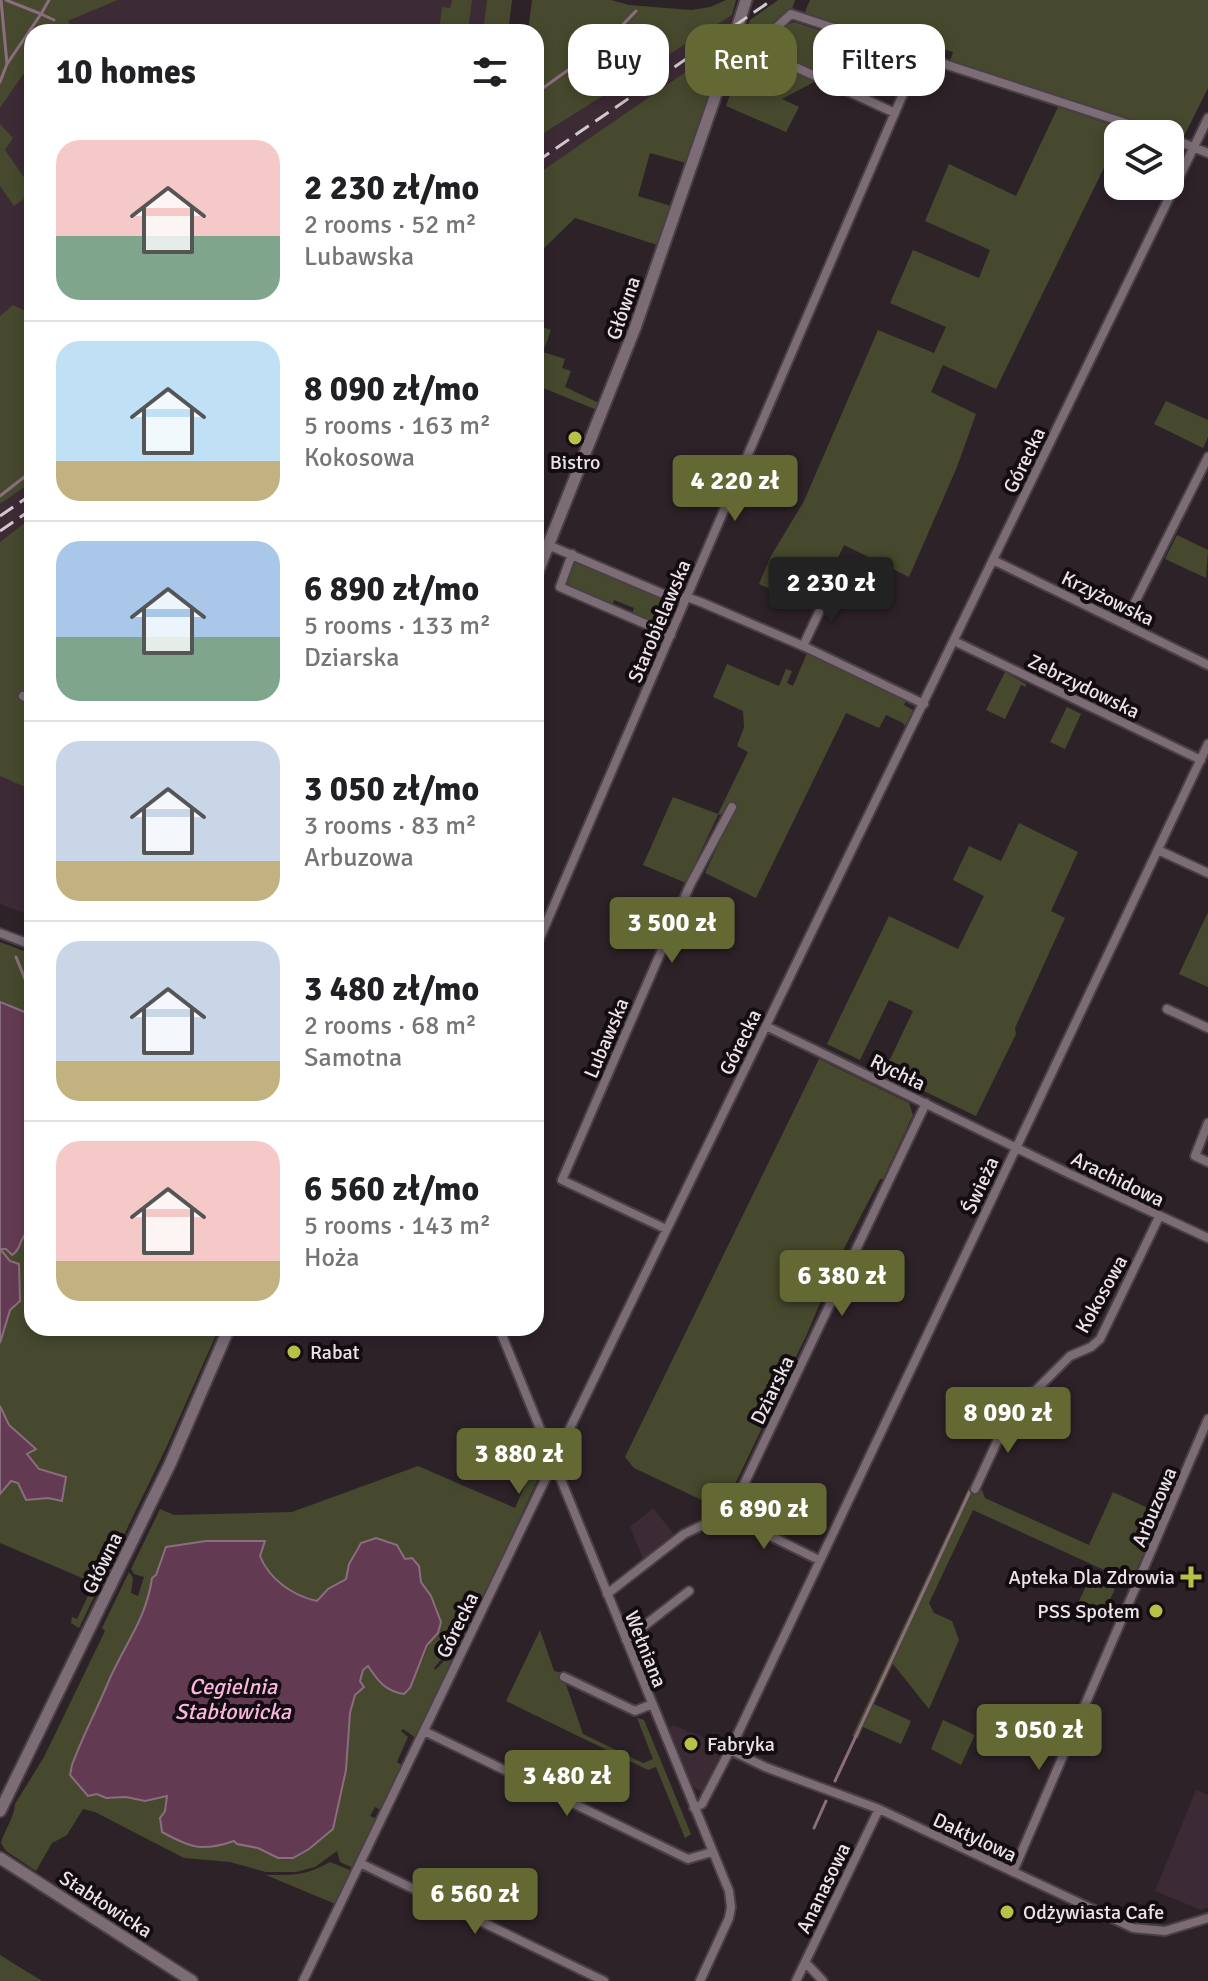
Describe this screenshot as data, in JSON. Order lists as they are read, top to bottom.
{
  "streets": {
    "street": [
      "Główna",
      "Górecka",
      "Krzyżowska",
      "Starobielawska",
      "Zebrzydowska",
      "Lubawska",
      "Rychła",
      "Arachidowa",
      "Świeża",
      "Kokosowa",
      "Dziarska",
      "Arbuzowa",
      "Wełniana",
      "Daktylowa",
      "Ananasowa",
      "Stabłowicka"
    ]
  },
  "crossings": [
    ["Górecka", "Krzyżowska"],
    ["Górecka", "Zebrzydowska"],
    ["Górecka", "Lubawska"],
    ["Górecka", "Rychła"],
    ["Górecka", "Wełniana"],
    ["Zebrzydowska", "Świeża"],
    ["Rychła", "Arachidowa"],
    ["Rychła", "Świeża"],
    ["Rychła", "Dziarska"],
    ["Arachidowa", "Świeża"],
    ["Arachidowa", "Kokosowa"],
    ["Świeża", "Wełniana"],
    ["Świeża", "Daktylowa"],
    ["Arbuzowa", "Daktylowa"],
    ["Daktylowa", "Ananasowa"]
  ],
  "water": ["Cegielnia Stabłowicka"],
  "places": {
    "other": [
      "Bistro",
      "Rabat",
      "PSS Społem",
      "Fabryka",
      "Odżywiasta Cafe"
    ],
    "health": ["Apteka Dla Zdrowia"]
  },
  "page": {
    "chip": ["Buy", "Rent", "Filters"],
    "heading": "10 homes",
    "list": [
      {
        "name": "2 230 zł/mo",
        "note": "2 rooms · 52 m² · Lubawska"
      },
      {
        "name": "8 090 zł/mo",
        "note": "5 rooms · 163 m² · Kokosowa"
      },
      {
        "name": "6 890 zł/mo",
        "note": "5 rooms · 133 m² · Dziarska"
      },
      {
        "name": "3 050 zł/mo",
        "note": "3 rooms · 83 m² · Arbuzowa"
      },
      {
        "name": "3 480 zł/mo",
        "note": "2 rooms · 68 m² · Samotna"
      },
      {
        "name": "6 560 zł/mo",
        "note": "5 rooms · 143 m² · Hoża"
      }
    ],
    "price": [
      "4 220 zł",
      "2 230 zł",
      "3 500 zł",
      "6 380 zł",
      "8 090 zł",
      "3 880 zł",
      "6 890 zł",
      "3 050 zł",
      "3 480 zł",
      "6 560 zł"
    ]
  }
}
